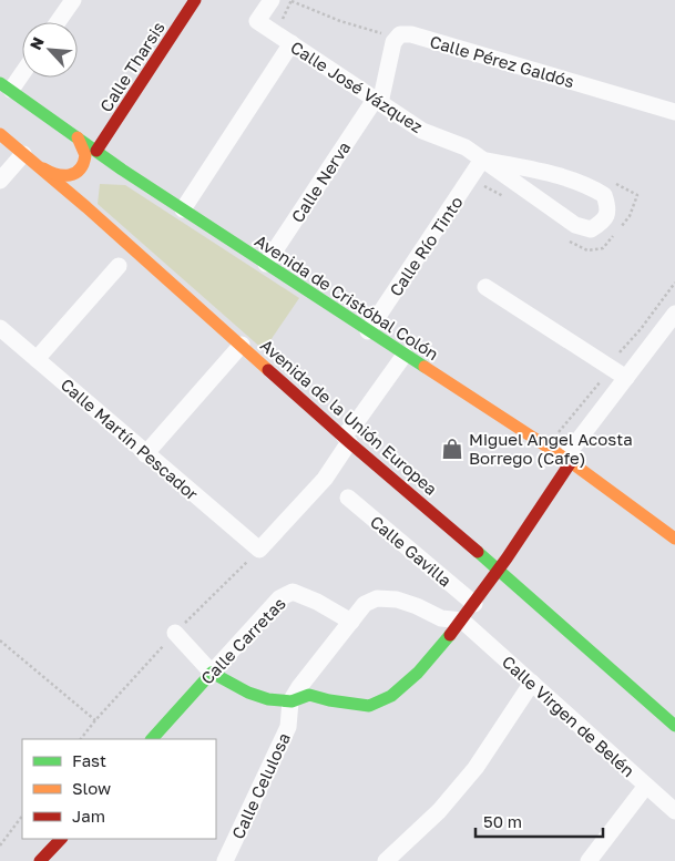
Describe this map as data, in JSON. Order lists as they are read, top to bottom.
{
  "streets": {
    "main road": [
      "Calle Tharsis",
      "Avenida de Cristóbal Colón",
      "Avenida de la Unión Europea",
      "Calle Carretas"
    ],
    "street": [
      "Calle Pérez Galdós",
      "Calle José Vázquez",
      "Calle Nerva",
      "Calle Río Tinto",
      "Calle Martín Pescador",
      "Calle Gavilla",
      "Calle Virgen de Belén",
      "Calle Celulosa"
    ]
  },
  "crossings": [
    ["Calle Pérez Galdós", "Calle José Vázquez"],
    ["Calle Pérez Galdós", "Calle Nerva"],
    ["Calle Tharsis", "Avenida de Cristóbal Colón"],
    ["Calle José Vázquez", "Calle Nerva"],
    ["Calle José Vázquez", "Calle Río Tinto"],
    ["Calle Nerva", "Avenida de Cristóbal Colón"],
    ["Calle Río Tinto", "Avenida de Cristóbal Colón"],
    ["Avenida de la Unión Europea", "Calle Martín Pescador"],
    ["Calle Carretas", "Calle Celulosa"],
    ["Calle Virgen de Belén", "Calle Celulosa"]
  ],
  "places": {
    "shop": ["Miguel Angel Acosta Borrego (Cafe)"]
  },
  "legend": ["Fast", "Slow", "Jam"],
  "scale_bar": "50 m",
  "north": "top left"
}
